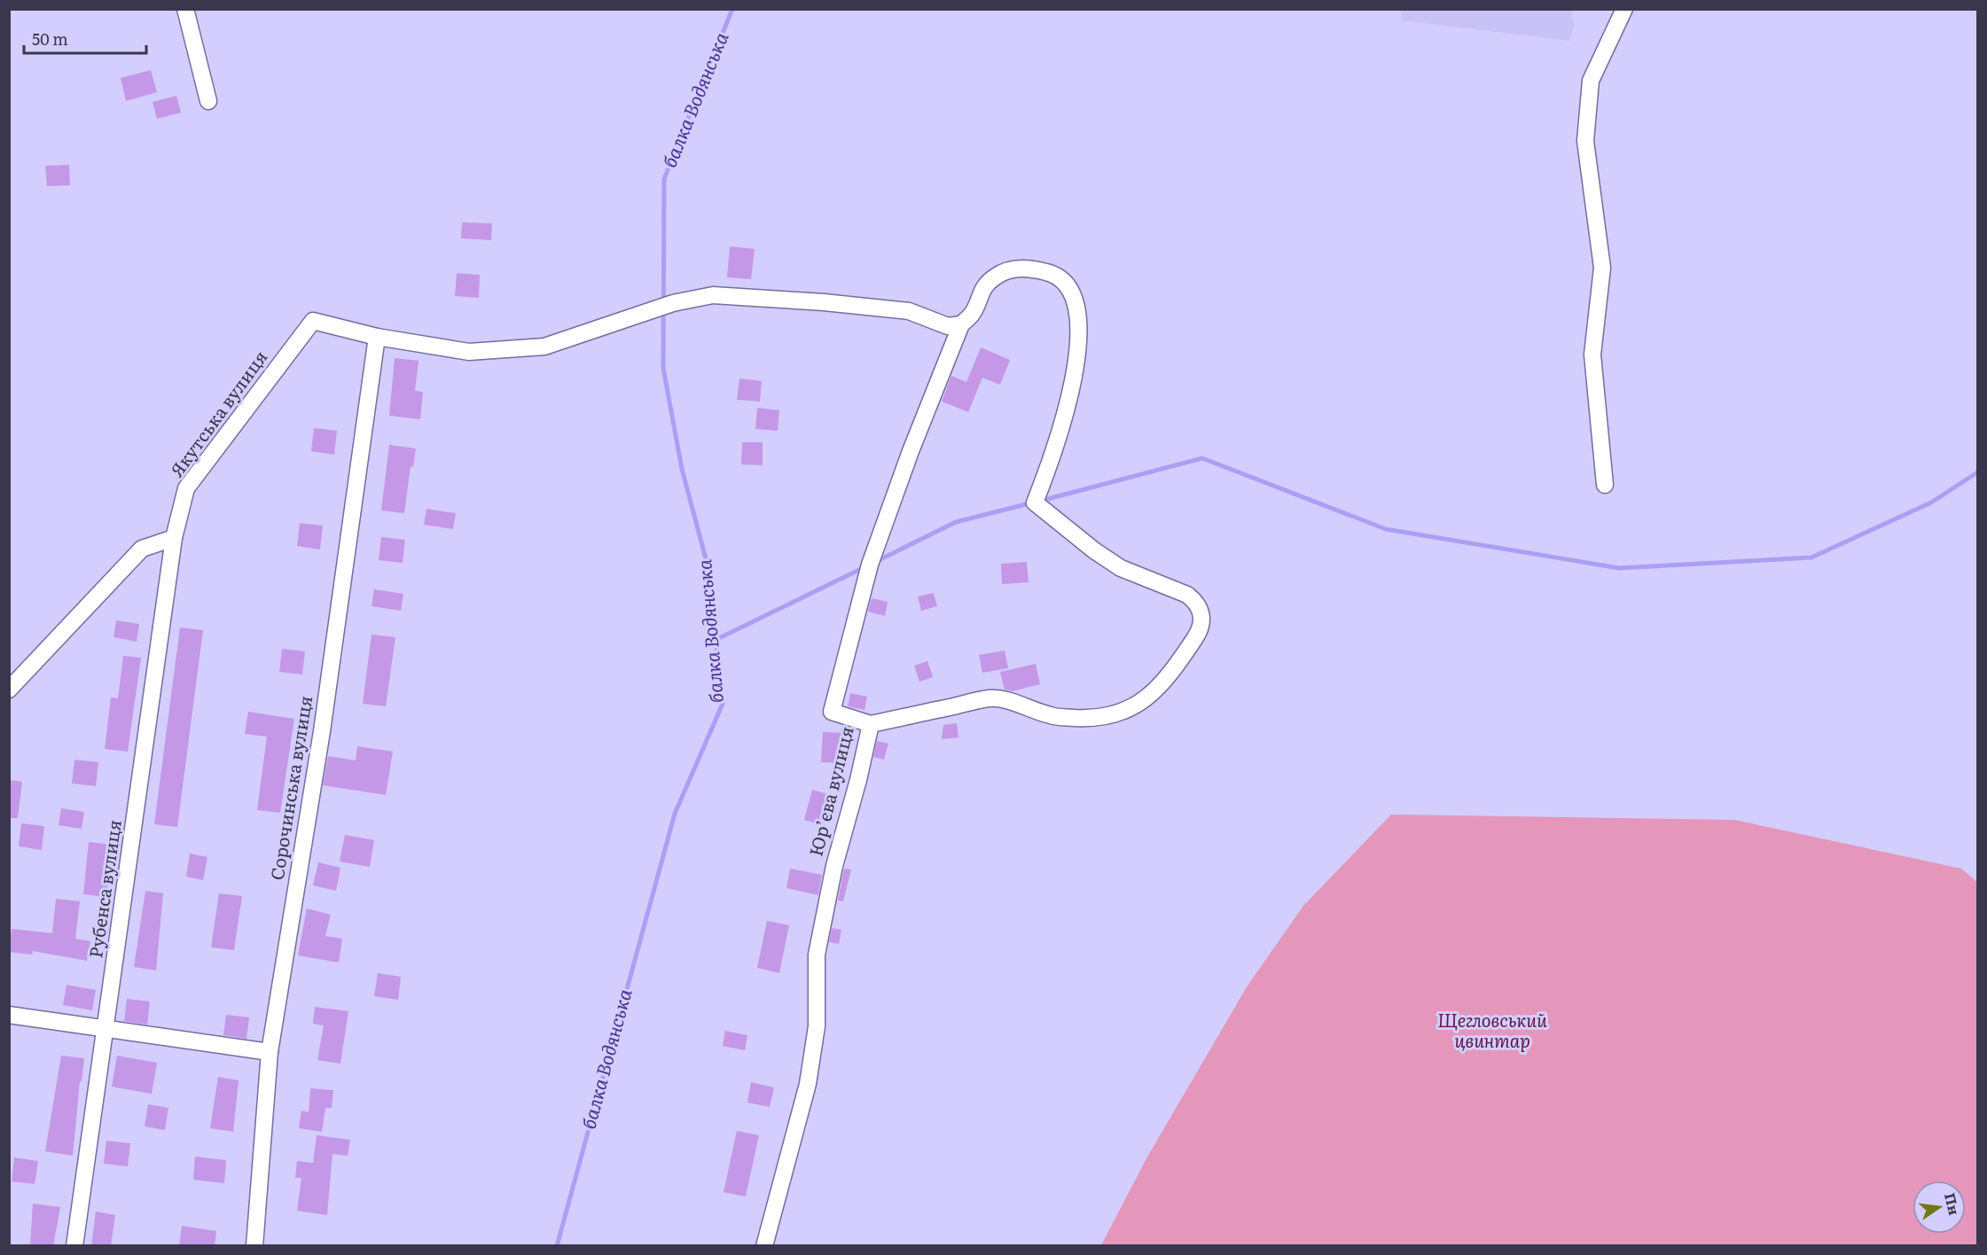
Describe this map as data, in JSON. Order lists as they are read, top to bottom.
{
  "streets": {
    "street": [
      "Якутська вулиця",
      "Сорочинська вулиця",
      "Юр’єва вулиця",
      "Рубенса вулиця"
    ]
  },
  "crossings": [
    ["Якутська вулиця", "Сорочинська вулиця"],
    ["Якутська вулиця", "Рубенса вулиця"]
  ],
  "water": ["балка Водянська"],
  "parks": ["Щегловський цвинтар"],
  "scale_bar": "50 m",
  "north": "right"
}
